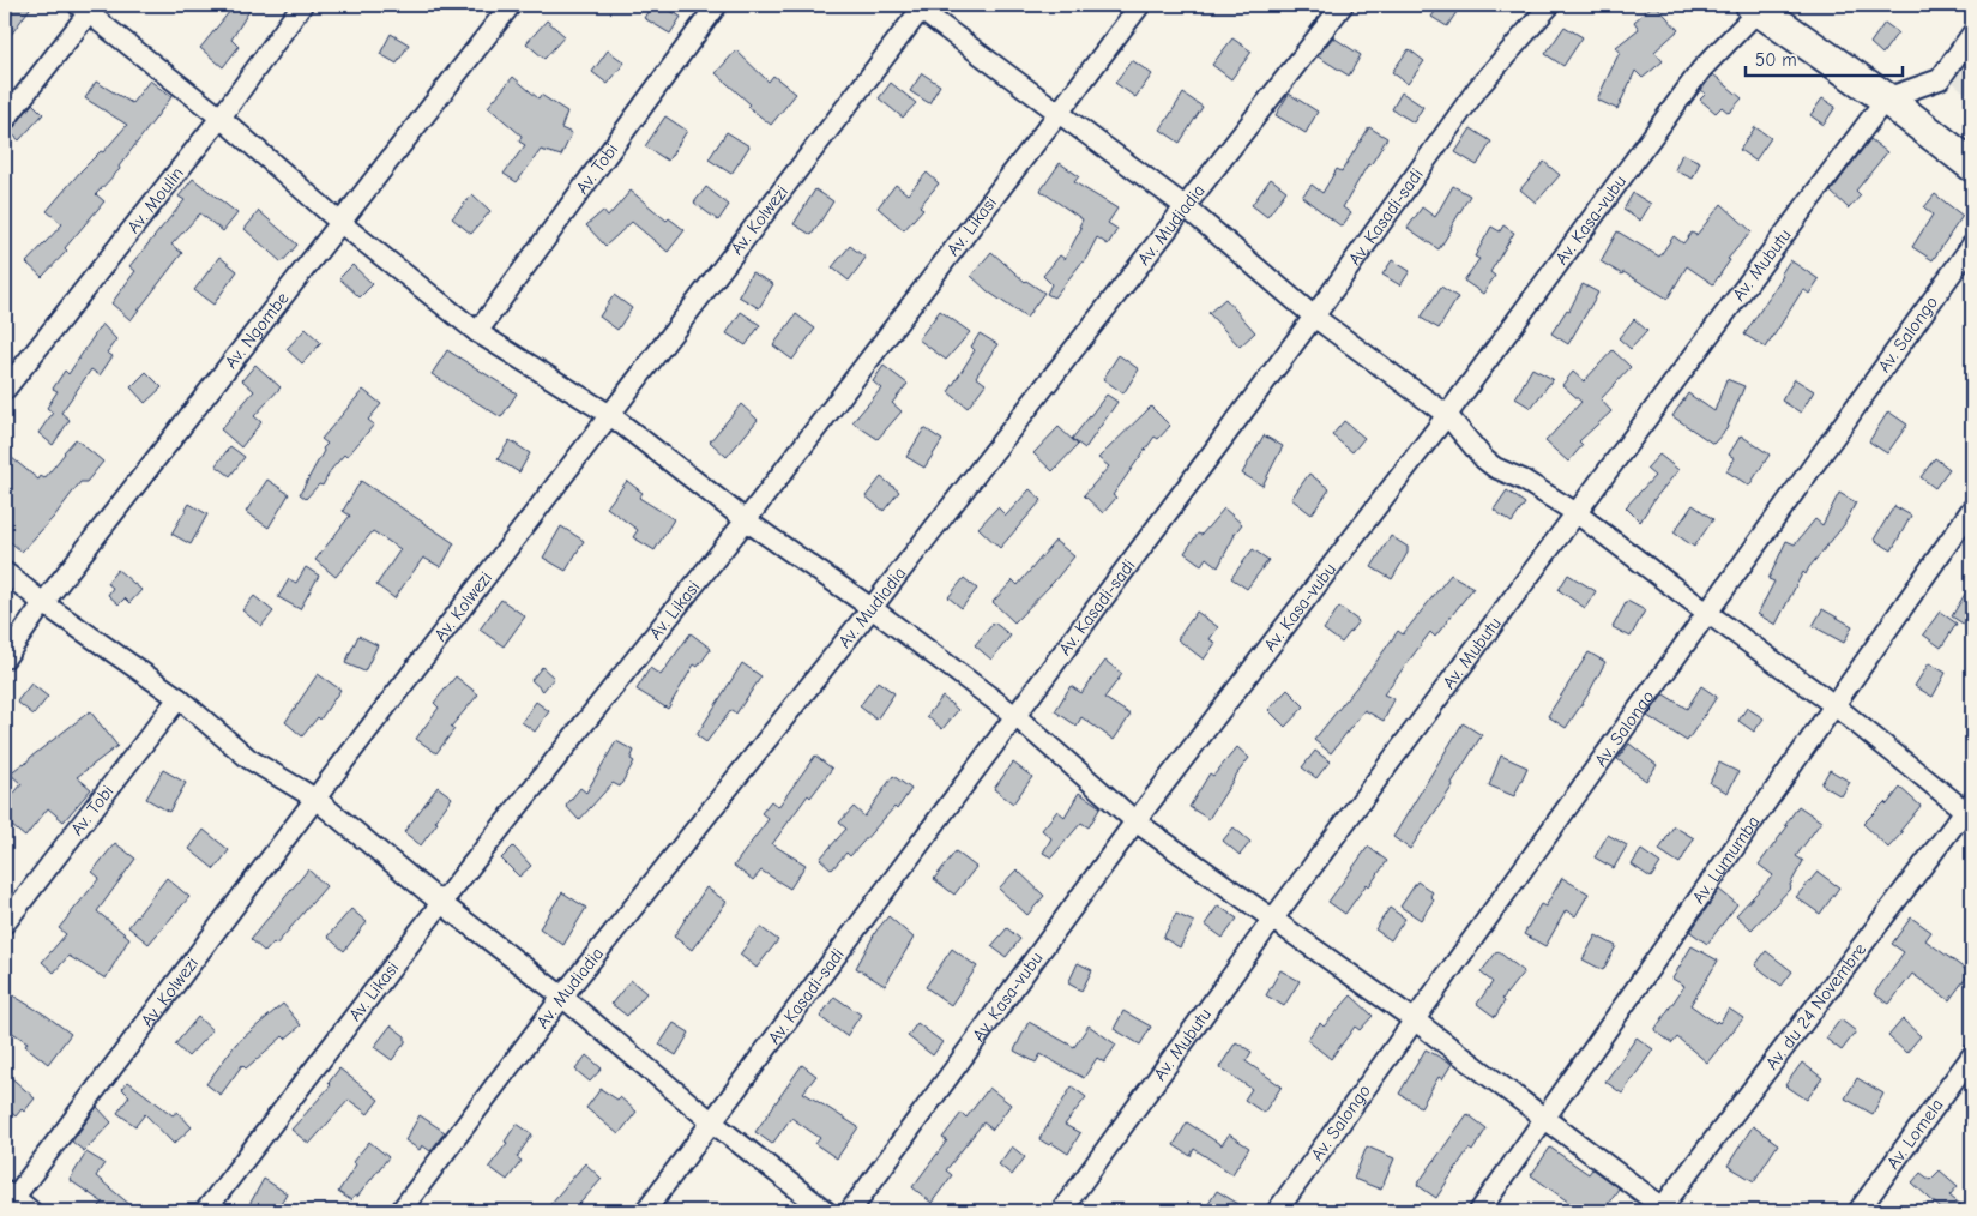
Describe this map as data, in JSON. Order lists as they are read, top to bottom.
{
  "streets": {
    "street": [
      "Av. Tobi",
      "Av. Moulin",
      "Av. Kasadi-sadi",
      "Av. Kasa-vubu",
      "Av. Kolwezi",
      "Av. Likasi",
      "Av. Mudiadia",
      "Av. Mubutu",
      "Av. Ngombe",
      "Av. Salongo",
      "Av. Lumumba",
      "Av. du 24 Novembre",
      "Av. Lomela"
    ]
  },
  "scale_bar": "50 m"
}
